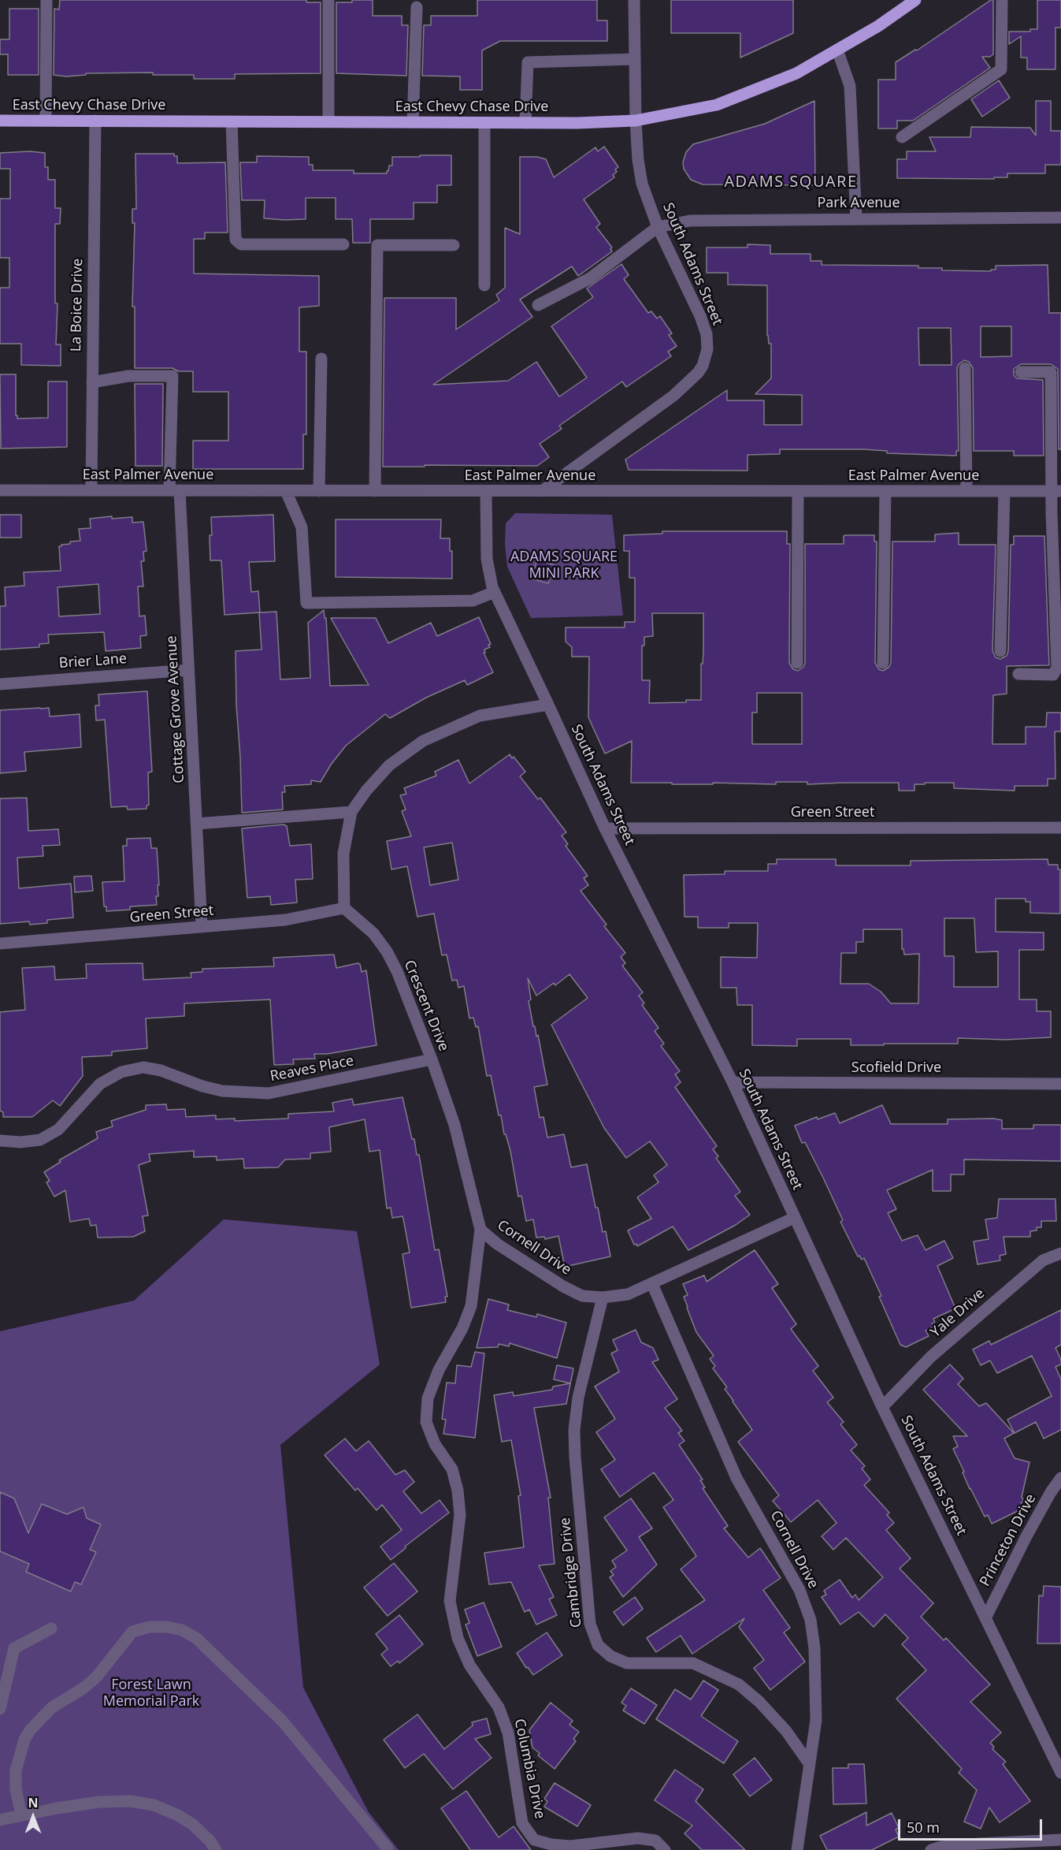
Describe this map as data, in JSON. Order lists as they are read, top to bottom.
{
  "streets": {
    "main road": ["East Chevy Chase Drive"],
    "street": [
      "Park Avenue",
      "South Adams Street",
      "La Boice Drive",
      "East Palmer Avenue",
      "Brier Lane",
      "Cottage Grove Avenue",
      "Green Street",
      "Crescent Drive",
      "Scofield Drive",
      "Reaves Place",
      "Cornell Drive",
      "Yale Drive",
      "Princeton Drive",
      "Cambridge Drive",
      "Columbia Drive"
    ]
  },
  "crossings": [
    ["East Chevy Chase Drive", "South Adams Street"],
    ["East Chevy Chase Drive", "La Boice Drive"],
    ["Park Avenue", "South Adams Street"],
    ["South Adams Street", "East Palmer Avenue"],
    ["South Adams Street", "Green Street"],
    ["South Adams Street", "Scofield Drive"],
    ["South Adams Street", "Cornell Drive"],
    ["South Adams Street", "Yale Drive"],
    ["South Adams Street", "Princeton Drive"],
    ["La Boice Drive", "East Palmer Avenue"],
    ["La Boice Drive", "Cottage Grove Avenue"],
    ["East Palmer Avenue", "Cottage Grove Avenue"],
    ["Brier Lane", "Cottage Grove Avenue"],
    ["Cottage Grove Avenue", "Green Street"],
    ["Green Street", "Crescent Drive"],
    ["Crescent Drive", "Reaves Place"],
    ["Crescent Drive", "Cornell Drive"],
    ["Crescent Drive", "Columbia Drive"],
    ["Cornell Drive", "Cambridge Drive"],
    ["Cornell Drive", "Columbia Drive"]
  ],
  "districts": ["ADAMS SQUARE"],
  "parks": ["ADAMS SQUARE MINI PARK", "Forest Lawn Memorial Park"],
  "scale_bar": "50 m",
  "north": "top"
}
